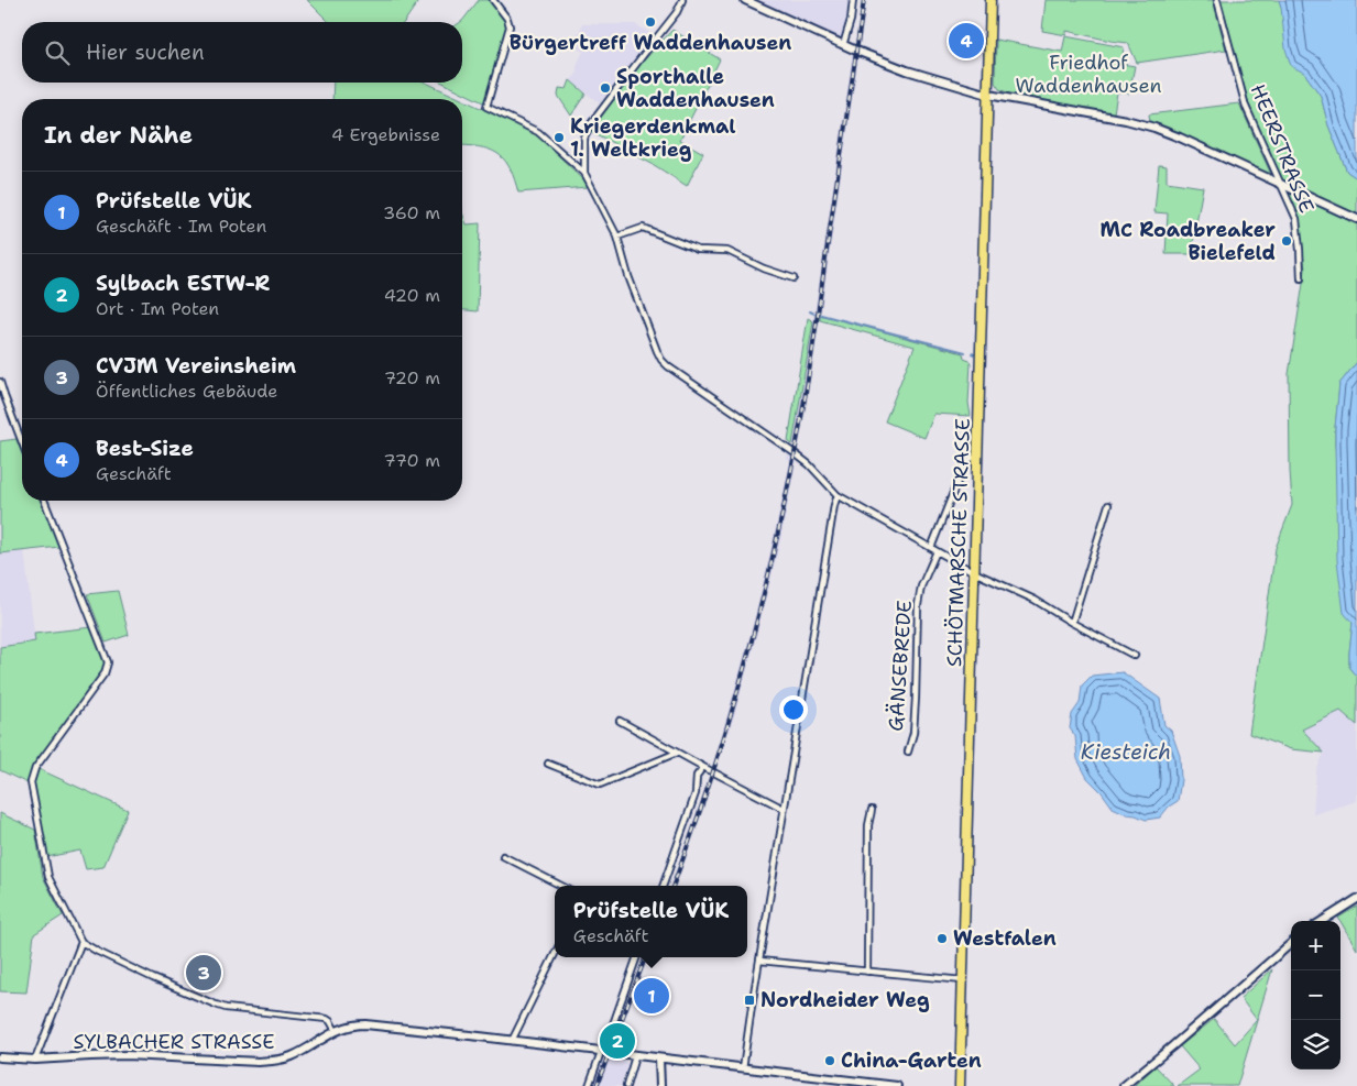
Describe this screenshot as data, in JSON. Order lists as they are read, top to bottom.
{
  "streets": {
    "main road": ["SCHÖTMARSCHE STRASSE", "SYLBACHER STRASSE"],
    "street": ["HEERSTRASSE", "GÄNSEBREDE"]
  },
  "water": ["Kiesteich"],
  "parks": ["Friedhof Waddenhausen"],
  "places": {
    "other": [
      "Bürgertreff Waddenhausen",
      "Sporthalle Waddenhausen",
      "Kriegerdenkmal 1. Weltkrieg",
      "MC Roadbreaker Bielefeld",
      "Westfalen",
      "China-Garten"
    ],
    "transit": ["Nordheider Weg"]
  },
  "page": {
    "pins": [
      "4",
      "3",
      "1",
      "2"
    ],
    "search": "Hier suchen",
    "heading": ["In der Nähe", "4 Ergebnisse"],
    "list": [
      {
        "mark": "1",
        "name": "Prüfstelle VÜK",
        "note": "Geschäft · Im Poten",
        "value": "360 m"
      },
      {
        "mark": "2",
        "name": "Sylbach ESTW-R",
        "note": "Ort · Im Poten",
        "value": "420 m"
      },
      {
        "mark": "3",
        "name": "CVJM Vereinsheim",
        "note": "Öffentliches Gebäude",
        "value": "720 m"
      },
      {
        "mark": "4",
        "name": "Best-Size",
        "note": "Geschäft",
        "value": "770 m"
      }
    ],
    "popup": ["Prüfstelle VÜK", "Geschäft"],
    "map_buttons": ["+", "−"]
  }
}
